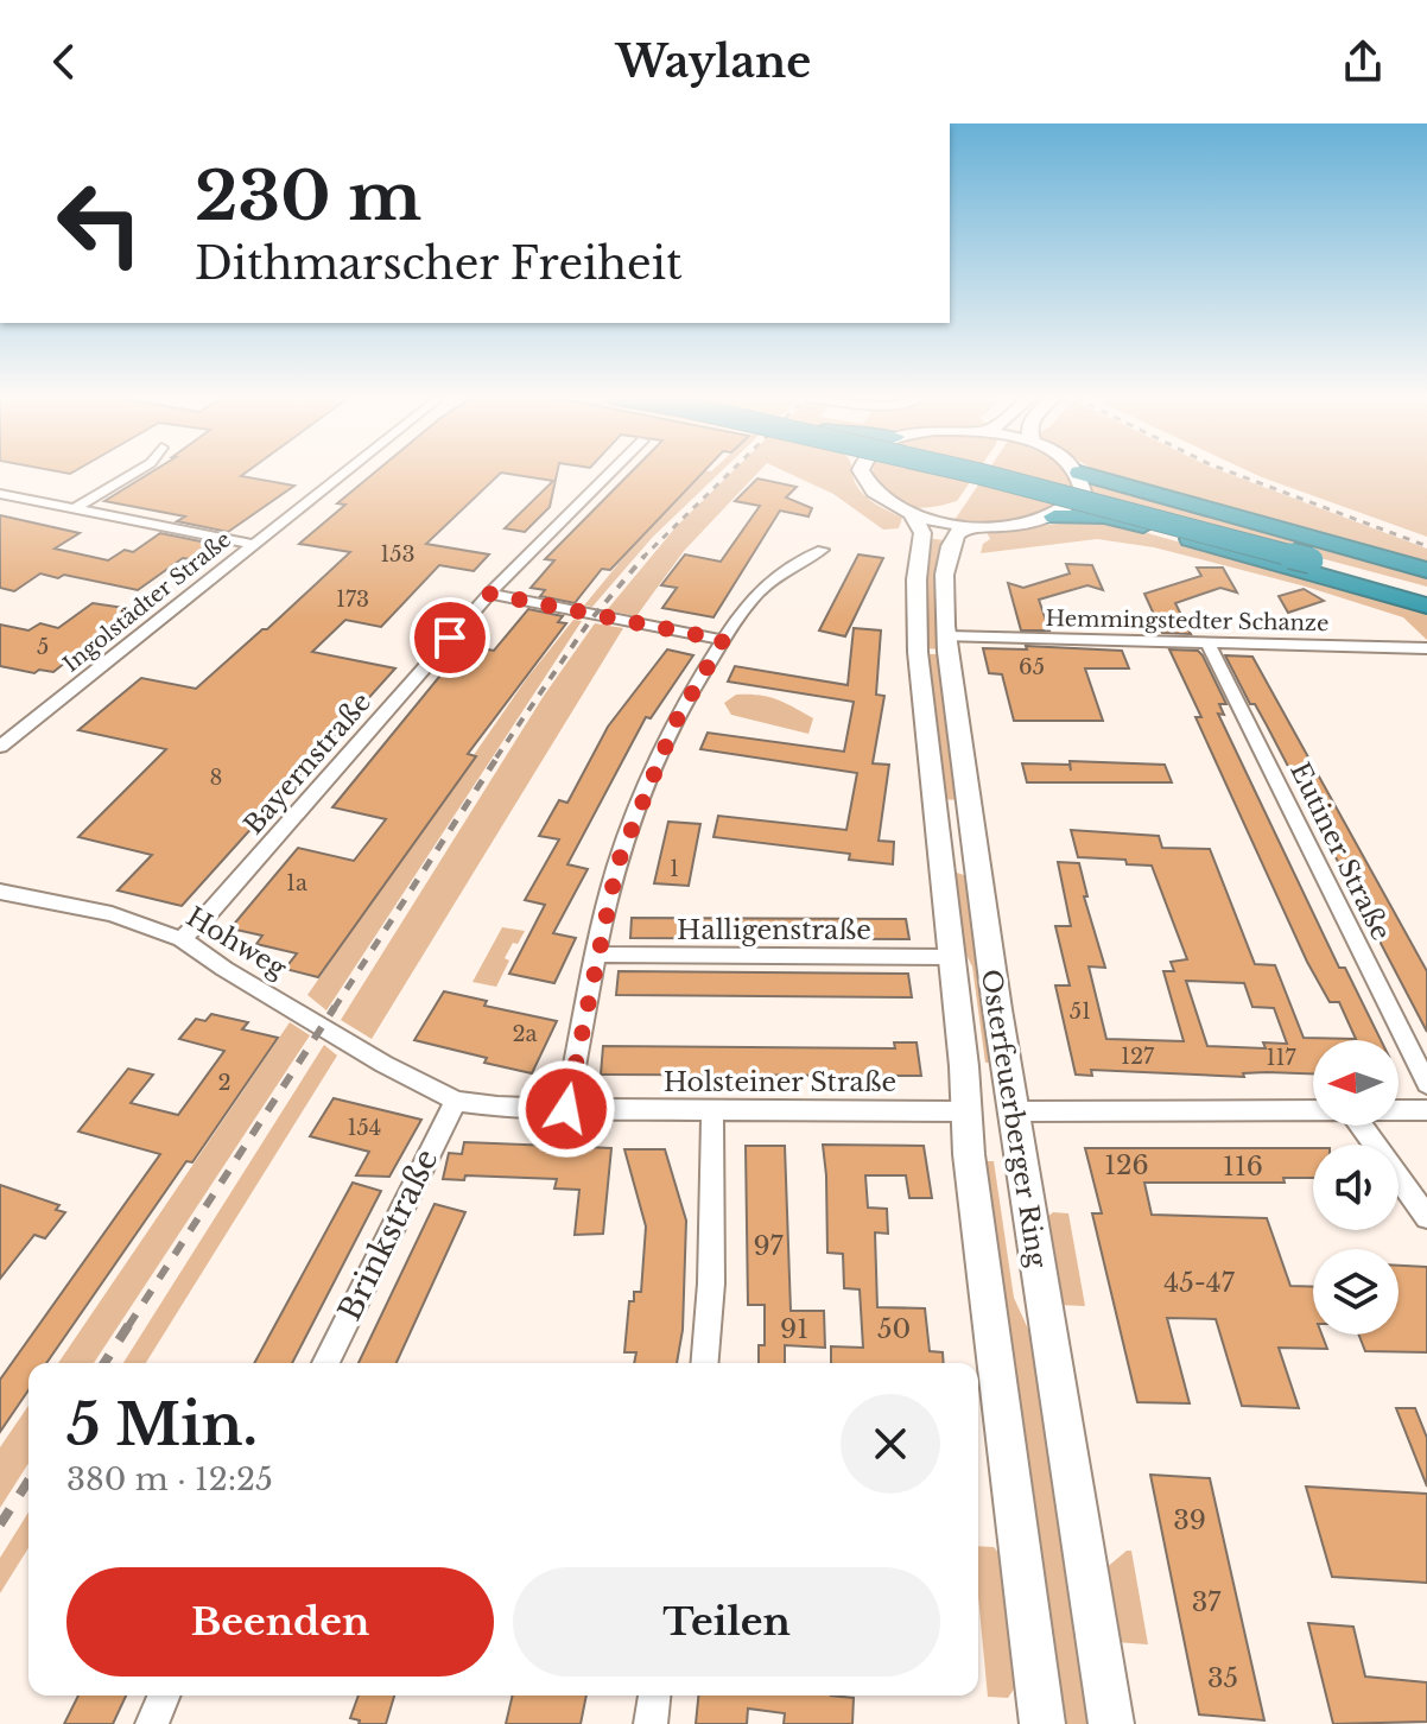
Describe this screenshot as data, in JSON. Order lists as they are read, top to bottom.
{
  "streets": {
    "main road": ["Osterfeuerberger Ring"],
    "street": [
      "Ingolstädter Straße",
      "Hemmingstedter Schanze",
      "Bayernstraße",
      "Eutiner Straße",
      "Halligenstraße",
      "Hohweg",
      "Holsteiner Straße",
      "Brinkstraße"
    ]
  },
  "crossings": [
    ["Hemmingstedter Schanze", "Eutiner Straße"],
    ["Hemmingstedter Schanze", "Osterfeuerberger Ring"],
    ["Bayernstraße", "Hohweg"],
    ["Halligenstraße", "Osterfeuerberger Ring"],
    ["Hohweg", "Holsteiner Straße"],
    ["Holsteiner Straße", "Osterfeuerberger Ring"],
    ["Holsteiner Straße", "Brinkstraße"]
  ],
  "house_numbers": [
    "153",
    "173",
    "5",
    "65",
    "8",
    "1",
    "1a",
    "51",
    "2a",
    "127",
    "117",
    "2",
    "154",
    "126",
    "116",
    "97",
    "45-47",
    "91",
    "50",
    "39",
    "37",
    "35"
  ],
  "north": "left",
  "page": {
    "header": "Waylane",
    "turn": ["230 m", "Dithmarscher Freiheit"],
    "heading": ["5 Min.", "380 m · 12:25"],
    "buttons": ["Beenden", "Teilen"]
  }
}
